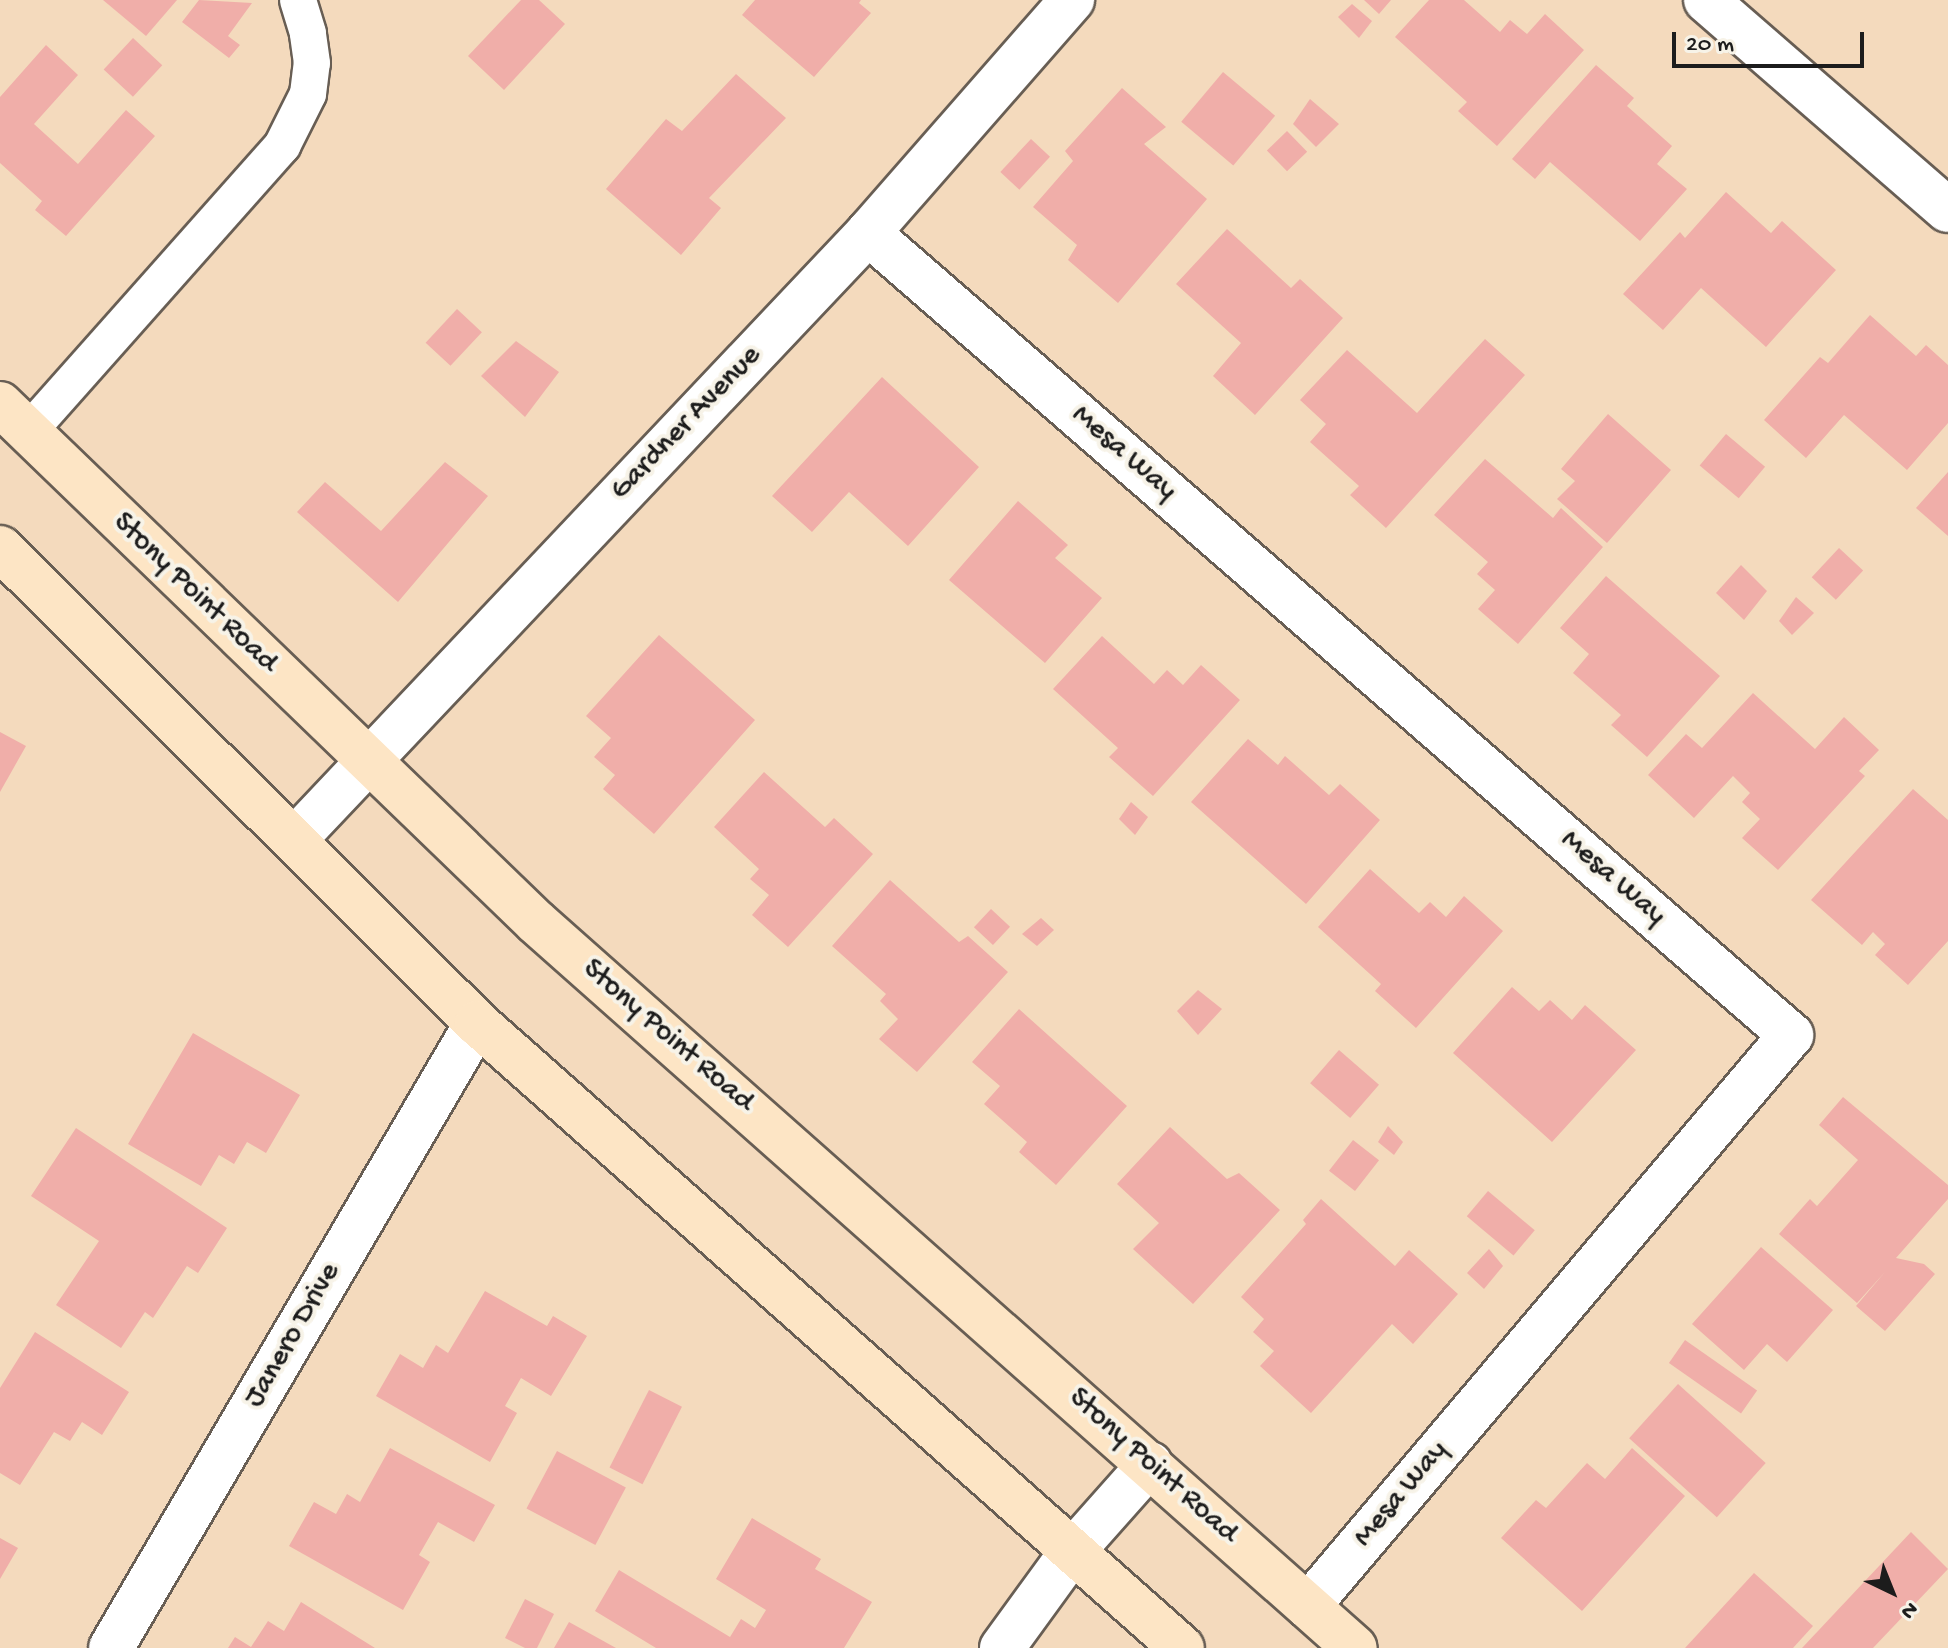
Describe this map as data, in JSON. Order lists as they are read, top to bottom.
{
  "streets": {
    "main road": ["Stony Point Road"],
    "street": ["Gardner Avenue", "Mesa Way", "Janero Drive"]
  },
  "crossings": [
    ["Gardner Avenue", "Mesa Way"],
    ["Gardner Avenue", "Stony Point Road"],
    ["Mesa Way", "Stony Point Road"]
  ],
  "scale_bar": "20 m",
  "north": "bottom right"
}
